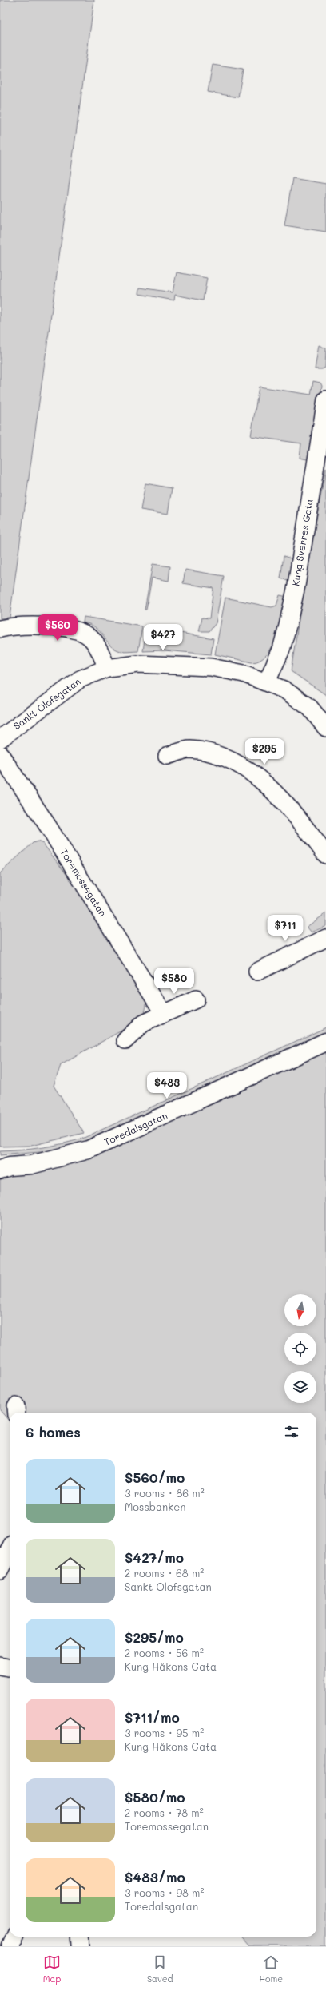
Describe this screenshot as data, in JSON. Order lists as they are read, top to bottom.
{
  "streets": {
    "street": [
      "Kung Sverres Gata",
      "Sankt Olofsgatan",
      "Toremossegatan",
      "Toredalsgatan"
    ]
  },
  "crossings": [
    ["Kung Sverres Gata", "Sankt Olofsgatan"]
  ],
  "north": "bottom",
  "page": {
    "price": [
      "$560",
      "$427",
      "$295",
      "$711",
      "$580",
      "$483"
    ],
    "heading": "6 homes",
    "list": [
      {
        "name": "$560/mo",
        "note": "3 rooms · 86 m² · Mossbanken"
      },
      {
        "name": "$427/mo",
        "note": "2 rooms · 68 m² · Sankt Olofsgatan"
      },
      {
        "name": "$295/mo",
        "note": "2 rooms · 56 m² · Kung Håkons Gata"
      },
      {
        "name": "$711/mo",
        "note": "3 rooms · 95 m² · Kung Håkons Gata"
      },
      {
        "name": "$580/mo",
        "note": "2 rooms · 78 m² · Toremossegatan"
      },
      {
        "name": "$483/mo",
        "note": "3 rooms · 98 m² · Toredalsgatan"
      }
    ],
    "tabs": ["Map", "Saved", "Home"]
  }
}
